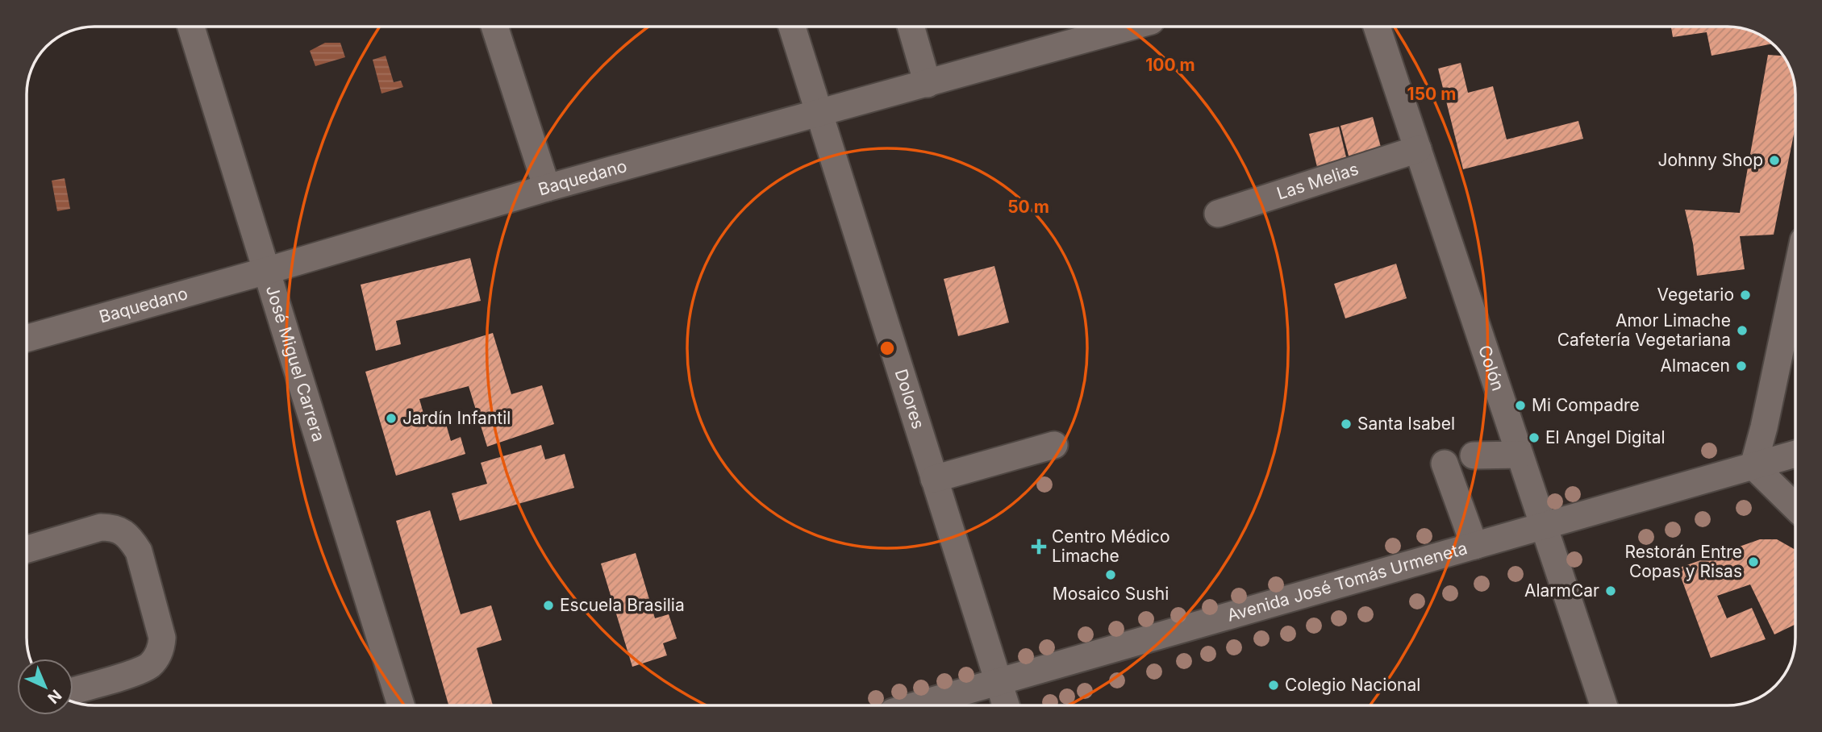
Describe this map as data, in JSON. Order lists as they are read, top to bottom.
{
  "streets": {
    "street": [
      "Baquedano",
      "Las Melias",
      "José Miguel Carrera",
      "Colón",
      "Dolores",
      "Avenida José Tomás Urmeneta"
    ]
  },
  "crossings": [
    ["Baquedano", "José Miguel Carrera"],
    ["Baquedano", "Dolores"],
    ["Las Melias", "Colón"],
    ["Colón", "Avenida José Tomás Urmeneta"],
    ["Dolores", "Avenida José Tomás Urmeneta"]
  ],
  "places": {
    "other": [
      "Johnny Shop",
      "Vegetario",
      "Amor Limache Cafetería Vegetariana",
      "Almacen",
      "Mi Compadre",
      "Jardín Infantil",
      "Santa Isabel",
      "El Angel Digital",
      "Restorán Entre Copas y Risas",
      "Mosaico Sushi",
      "AlarmCar",
      "Escuela Brasilia",
      "Colegio Nacional"
    ],
    "health": ["Centro Médico Limache"]
  },
  "north": "bottom right",
  "rings": ["100 m", "150 m", "50 m"]
}
